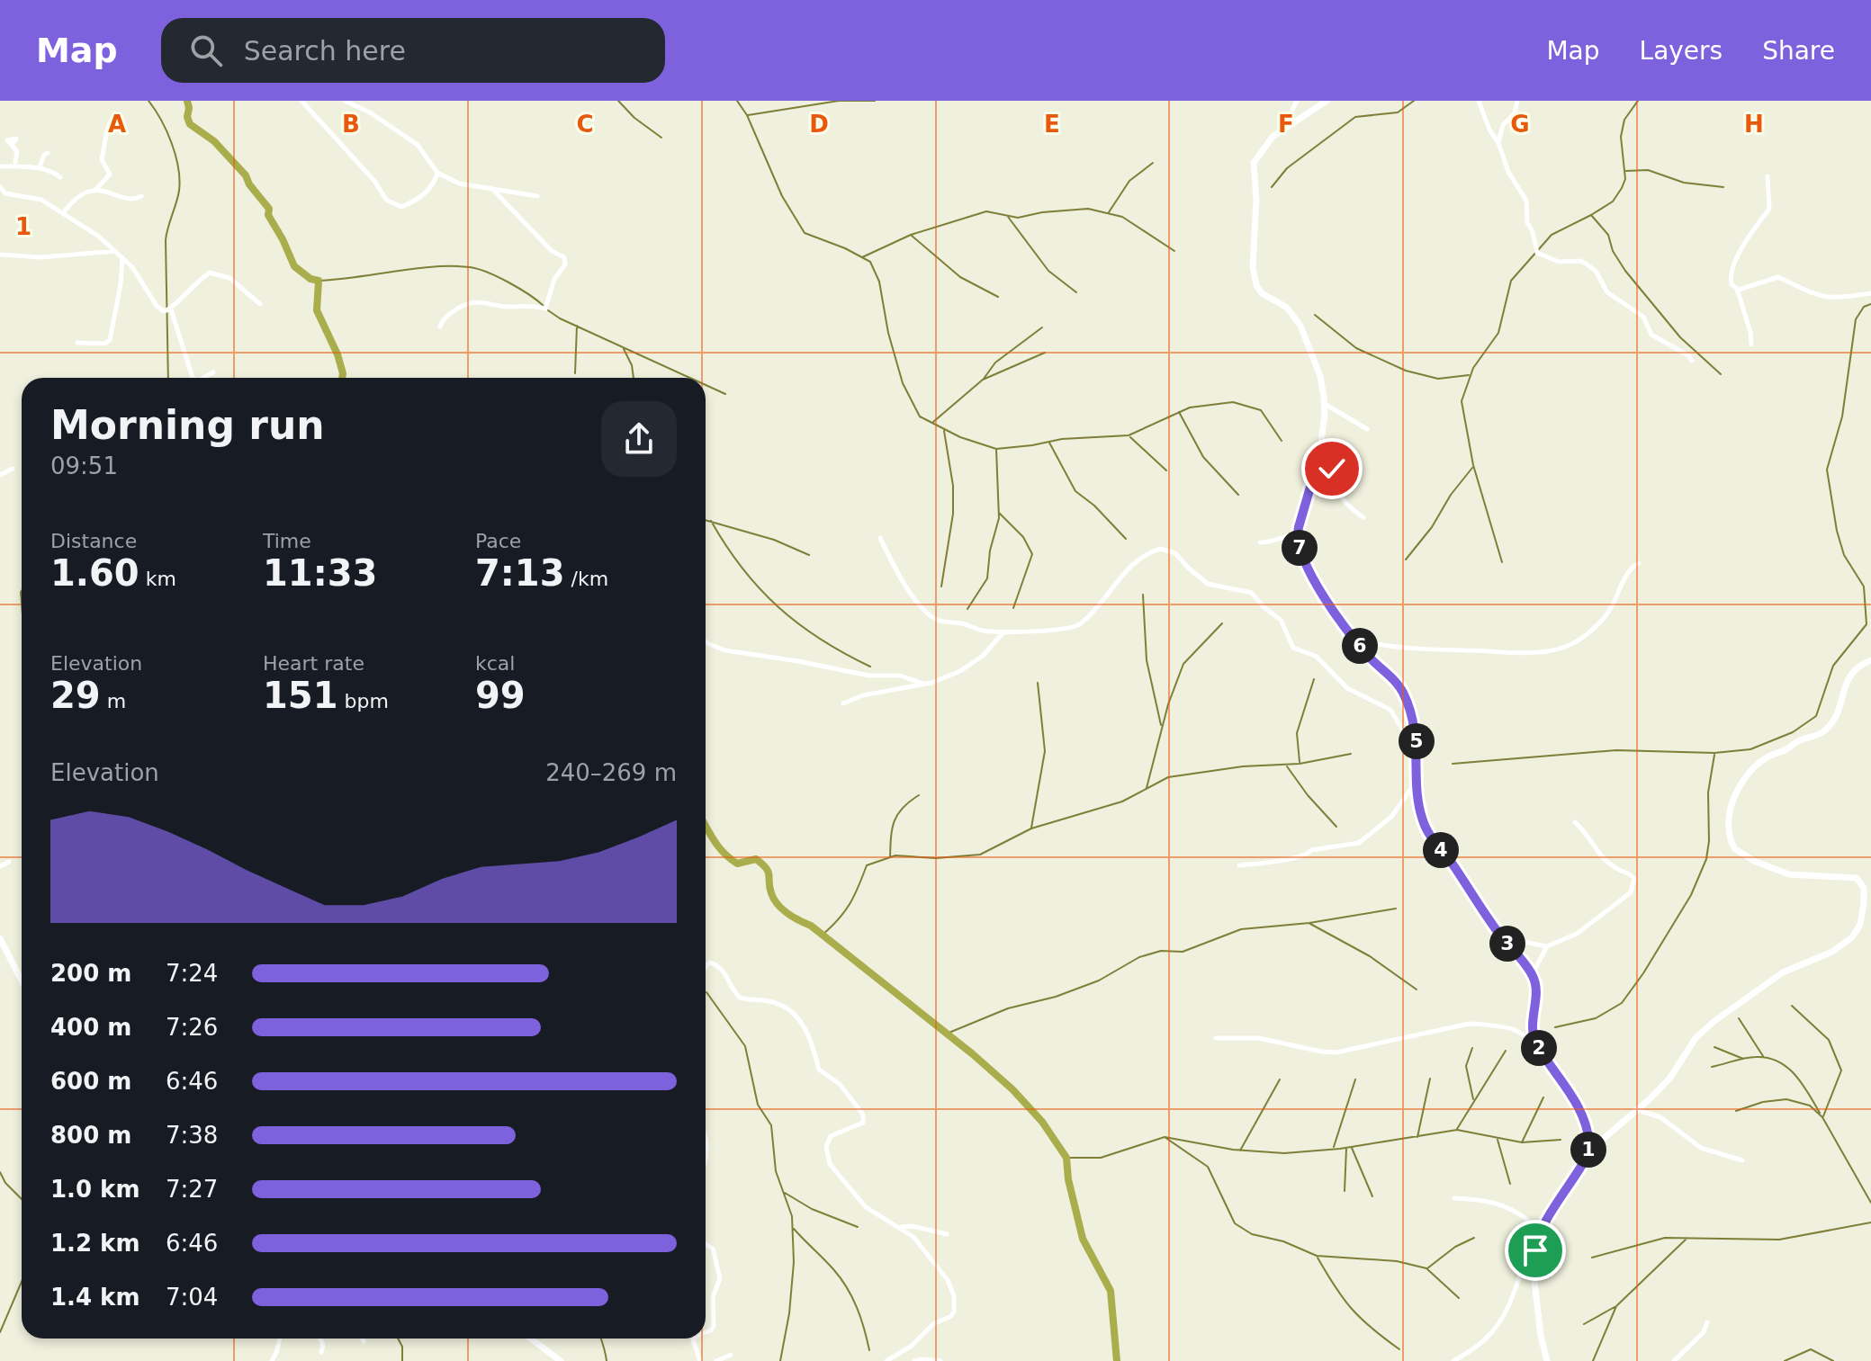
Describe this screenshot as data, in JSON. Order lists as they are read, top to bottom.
{
  "page": {
    "header": "Map",
    "search": "Search here",
    "nav": ["Map", "Layers", "Share"],
    "heading": ["Morning run", "09:51"],
    "stats": [
      ["Distance", "1.60 km"],
      ["Time", "11:33"],
      ["Pace", "7:13 /km"],
      ["Elevation", "29 m"],
      ["Heart rate", "151 bpm"],
      ["kcal", "99"]
    ],
    "pins": [
      "7",
      "6",
      "5",
      "4",
      "3",
      "2",
      "1"
    ],
    "chart": ["Elevation", "240–269 m"],
    "list": [
      {
        "name": "200 m",
        "note": "7:24"
      },
      {
        "name": "400 m",
        "note": "7:26"
      },
      {
        "name": "600 m",
        "note": "6:46"
      },
      {
        "name": "800 m",
        "note": "7:38"
      },
      {
        "name": "1.0 km",
        "note": "7:27"
      },
      {
        "name": "1.2 km",
        "note": "6:46"
      },
      {
        "name": "1.4 km",
        "note": "7:04"
      }
    ]
  },
  "grid": {
    "columns": [
      "A",
      "B",
      "C",
      "D",
      "E",
      "F",
      "G",
      "H"
    ],
    "rows": ["1"]
  }
}
